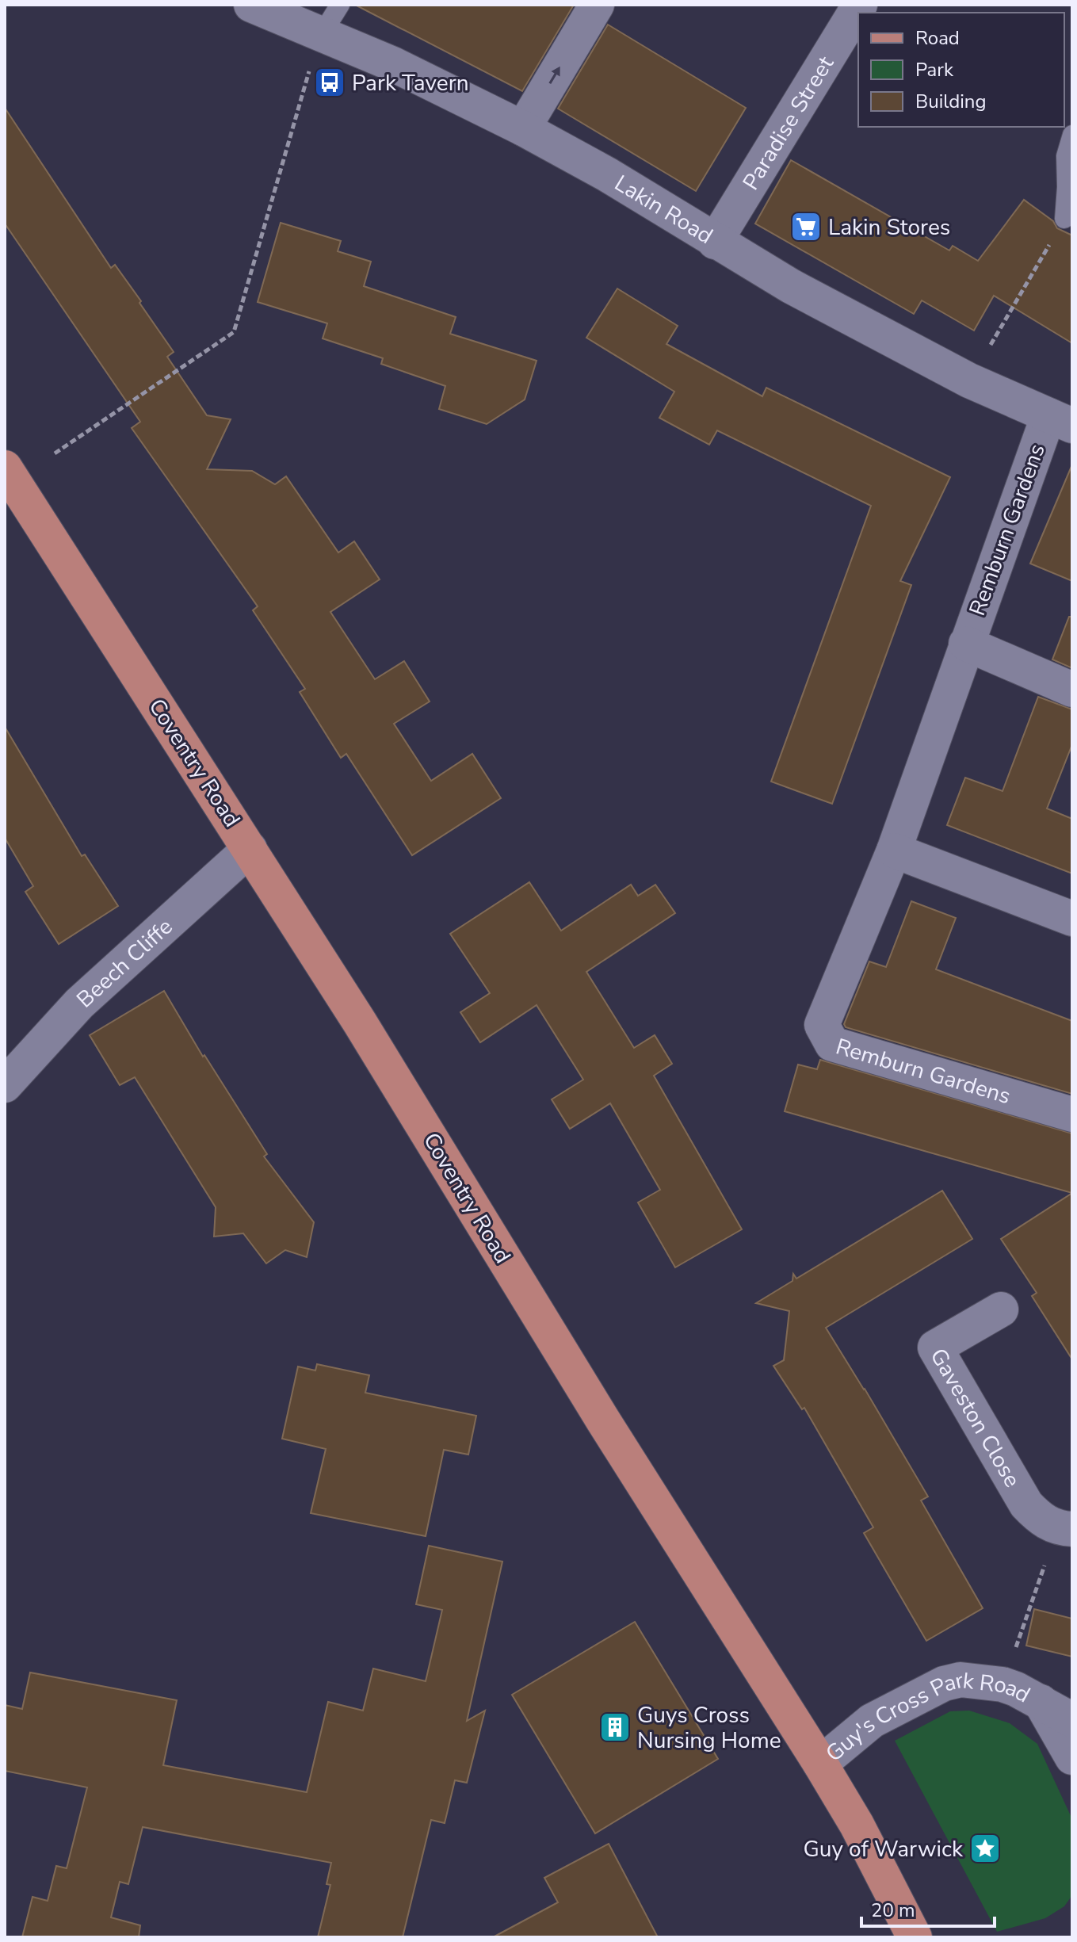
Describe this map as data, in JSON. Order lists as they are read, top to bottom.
{
  "streets": {
    "main road": ["Coventry Road"],
    "street": [
      "Paradise Street",
      "Lakin Road",
      "Remburn Gardens",
      "Beech Cliffe",
      "Gaveston Close",
      "Guy's Cross Park Road"
    ]
  },
  "crossings": [
    ["Paradise Street", "Lakin Road"],
    ["Lakin Road", "Remburn Gardens"],
    ["Coventry Road", "Beech Cliffe"],
    ["Coventry Road", "Guy's Cross Park Road"]
  ],
  "places": {
    "bus stop": ["Park Tavern"],
    "supermarket": ["Lakin Stores"],
    "building": ["Guys Cross Nursing Home"],
    "place": ["Guy of Warwick"]
  },
  "legend": ["Road", "Park", "Building"],
  "scale_bar": "20 m"
}
